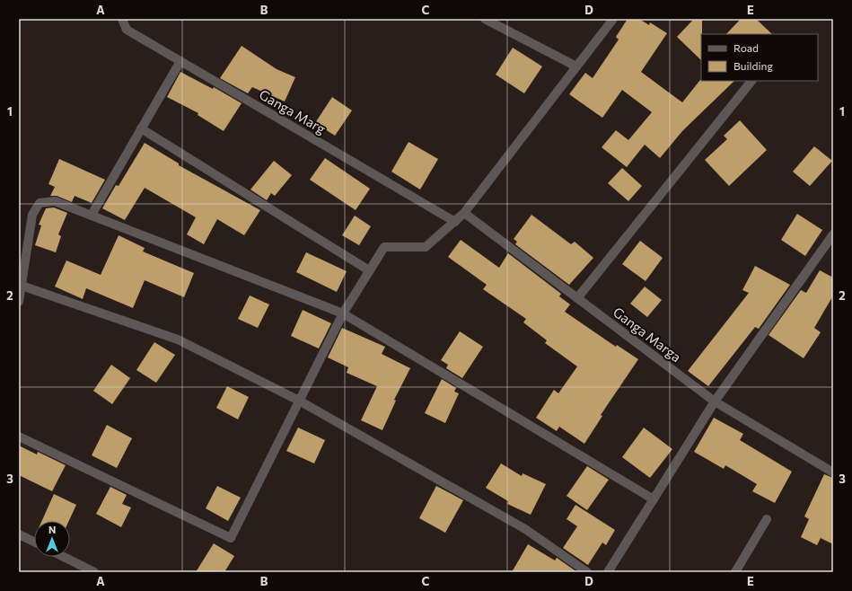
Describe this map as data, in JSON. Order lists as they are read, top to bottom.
{
  "streets": {
    "street": ["Ganga Marg", "Ganga Marga"]
  },
  "legend": ["Road", "Building"],
  "north": "top",
  "grid": {
    "columns": [
      "A",
      "B",
      "C",
      "D",
      "E"
    ],
    "rows": ["1", "2", "3"]
  }
}
